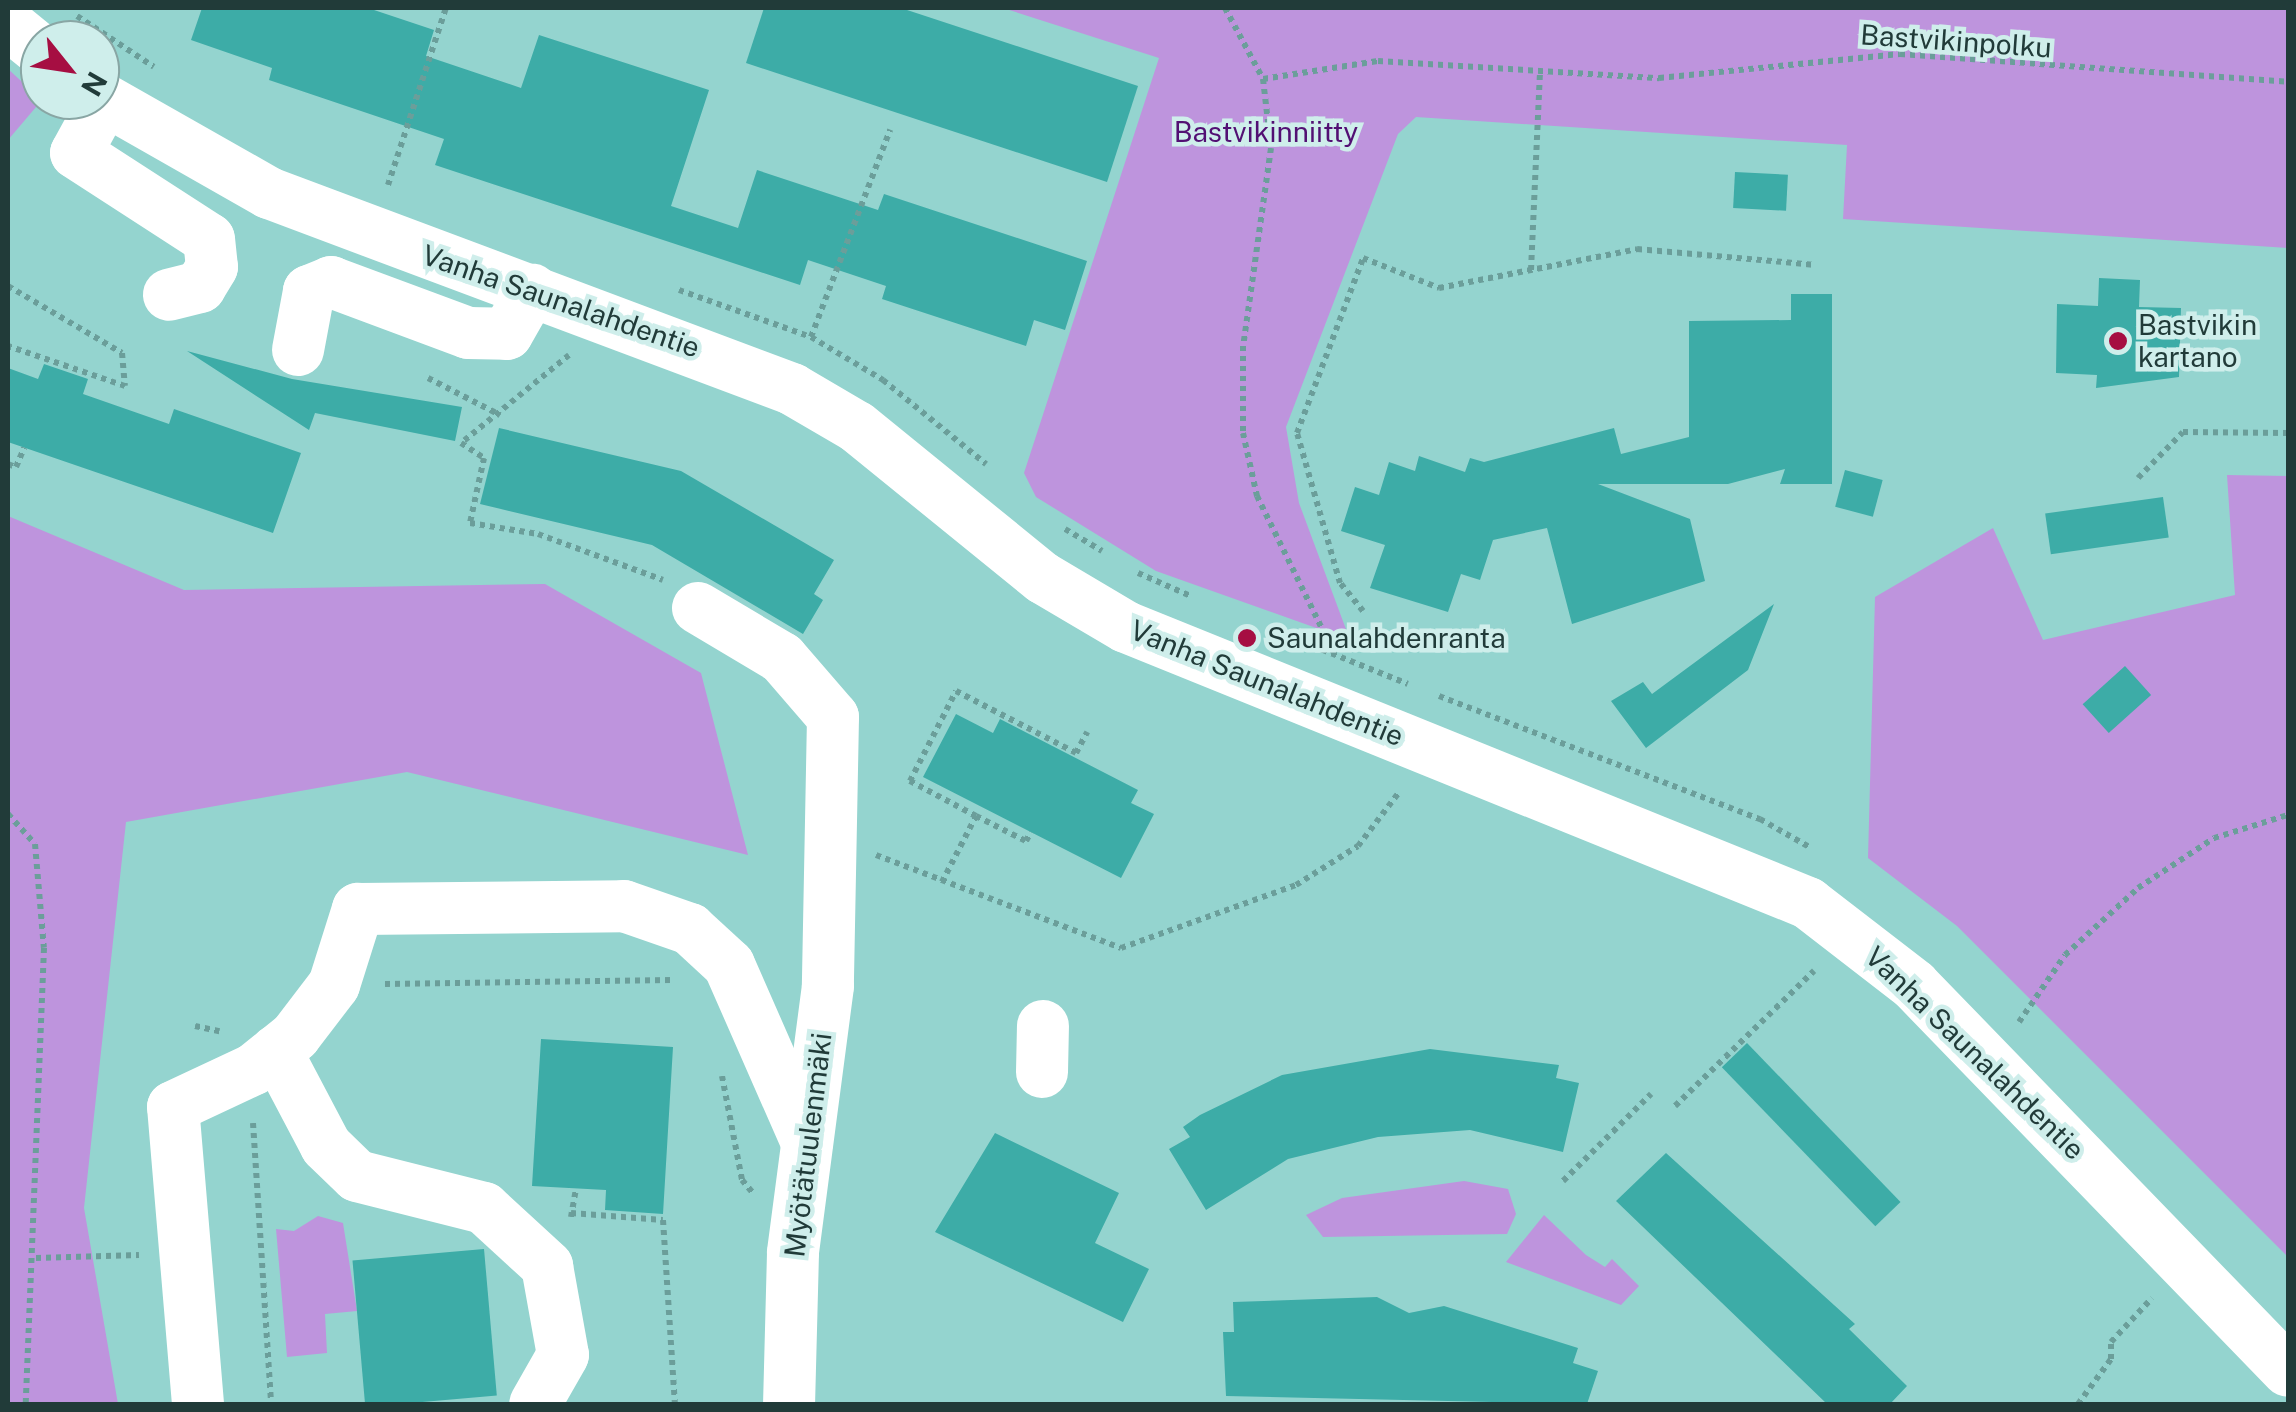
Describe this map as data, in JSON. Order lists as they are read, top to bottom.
{
  "streets": {
    "street": ["Vanha Saunalahdentie", "Myötätuulenmäki"],
    "path": ["Bastvikinpolku"]
  },
  "parks": ["Bastvikinniitty"],
  "places": ["Bastvikin kartano", "Saunalahdenranta"],
  "north": "bottom right"
}
